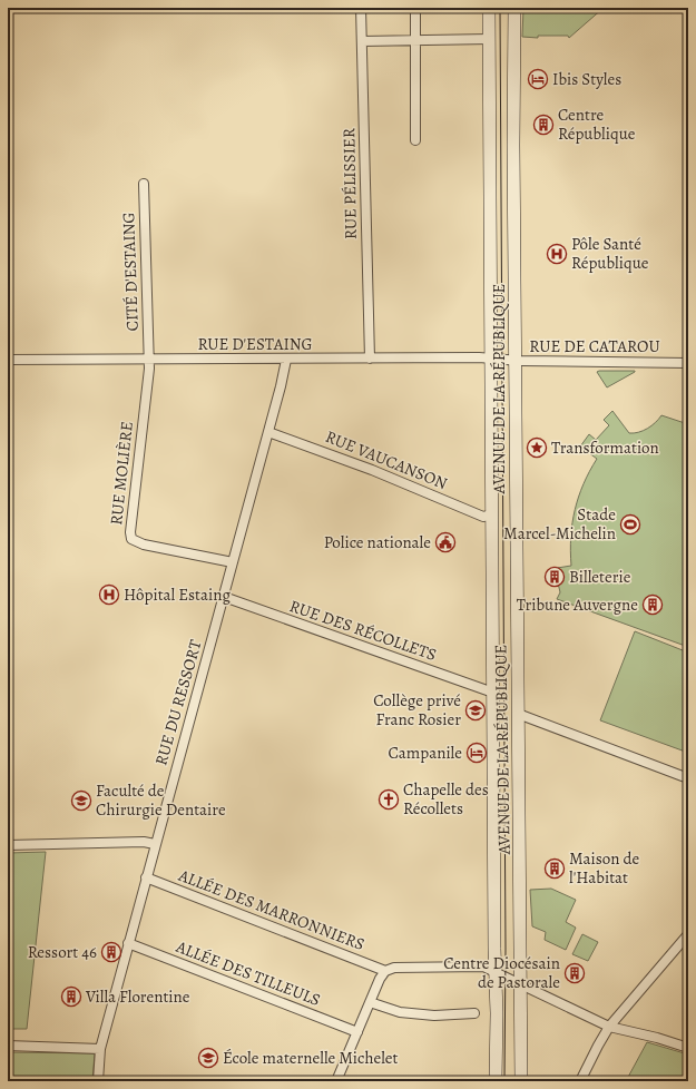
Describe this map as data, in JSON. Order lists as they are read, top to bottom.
{
  "streets": {
    "main road": ["AVENUE DE LA RÉPUBLIQUE"],
    "street": [
      "RUE PÉLISSIER",
      "CITÉ D'ESTAING",
      "RUE D'ESTAING",
      "RUE DE CATAROU",
      "RUE VAUCANSON",
      "RUE MOLIÈRE",
      "RUE DES RÉCOLLETS",
      "RUE DU RESSORT",
      "ALLÉE DES MARRONNIERS",
      "ALLÉE DES TILLEULS"
    ]
  },
  "crossings": [
    ["RUE PÉLISSIER", "RUE D'ESTAING"],
    ["CITÉ D'ESTAING", "RUE D'ESTAING"],
    ["CITÉ D'ESTAING", "RUE MOLIÈRE"],
    ["RUE D'ESTAING", "RUE DE CATAROU"],
    ["RUE D'ESTAING", "AVENUE DE LA RÉPUBLIQUE"],
    ["RUE D'ESTAING", "RUE MOLIÈRE"],
    ["RUE D'ESTAING", "RUE DU RESSORT"],
    ["RUE DE CATAROU", "AVENUE DE LA RÉPUBLIQUE"],
    ["AVENUE DE LA RÉPUBLIQUE", "RUE VAUCANSON"],
    ["AVENUE DE LA RÉPUBLIQUE", "RUE DES RÉCOLLETS"],
    ["RUE VAUCANSON", "RUE DU RESSORT"],
    ["RUE MOLIÈRE", "RUE DU RESSORT"],
    ["RUE DES RÉCOLLETS", "RUE DU RESSORT"],
    ["RUE DU RESSORT", "ALLÉE DES MARRONNIERS"],
    ["RUE DU RESSORT", "ALLÉE DES TILLEULS"]
  ],
  "places": {
    "hotel": ["Ibis Styles", "Campanile"],
    "building": [
      "Centre République",
      "Billeterie",
      "Tribune Auvergne",
      "Maison de l'Habitat",
      "Ressort 46",
      "Centre Diocésain de Pastorale",
      "Villa Florentine"
    ],
    "hospital": ["Pôle Santé République", "Hôpital Estaing"],
    "place": ["Transformation"],
    "sports": ["Stade Marcel-Michelin"],
    "public building": ["Police nationale"],
    "school or university": ["Collège privé Franc Rosier", "Faculté de Chirurgie Dentaire", "École maternelle Michelet"],
    "church": ["Chapelle des Récollets"]
  }
}
